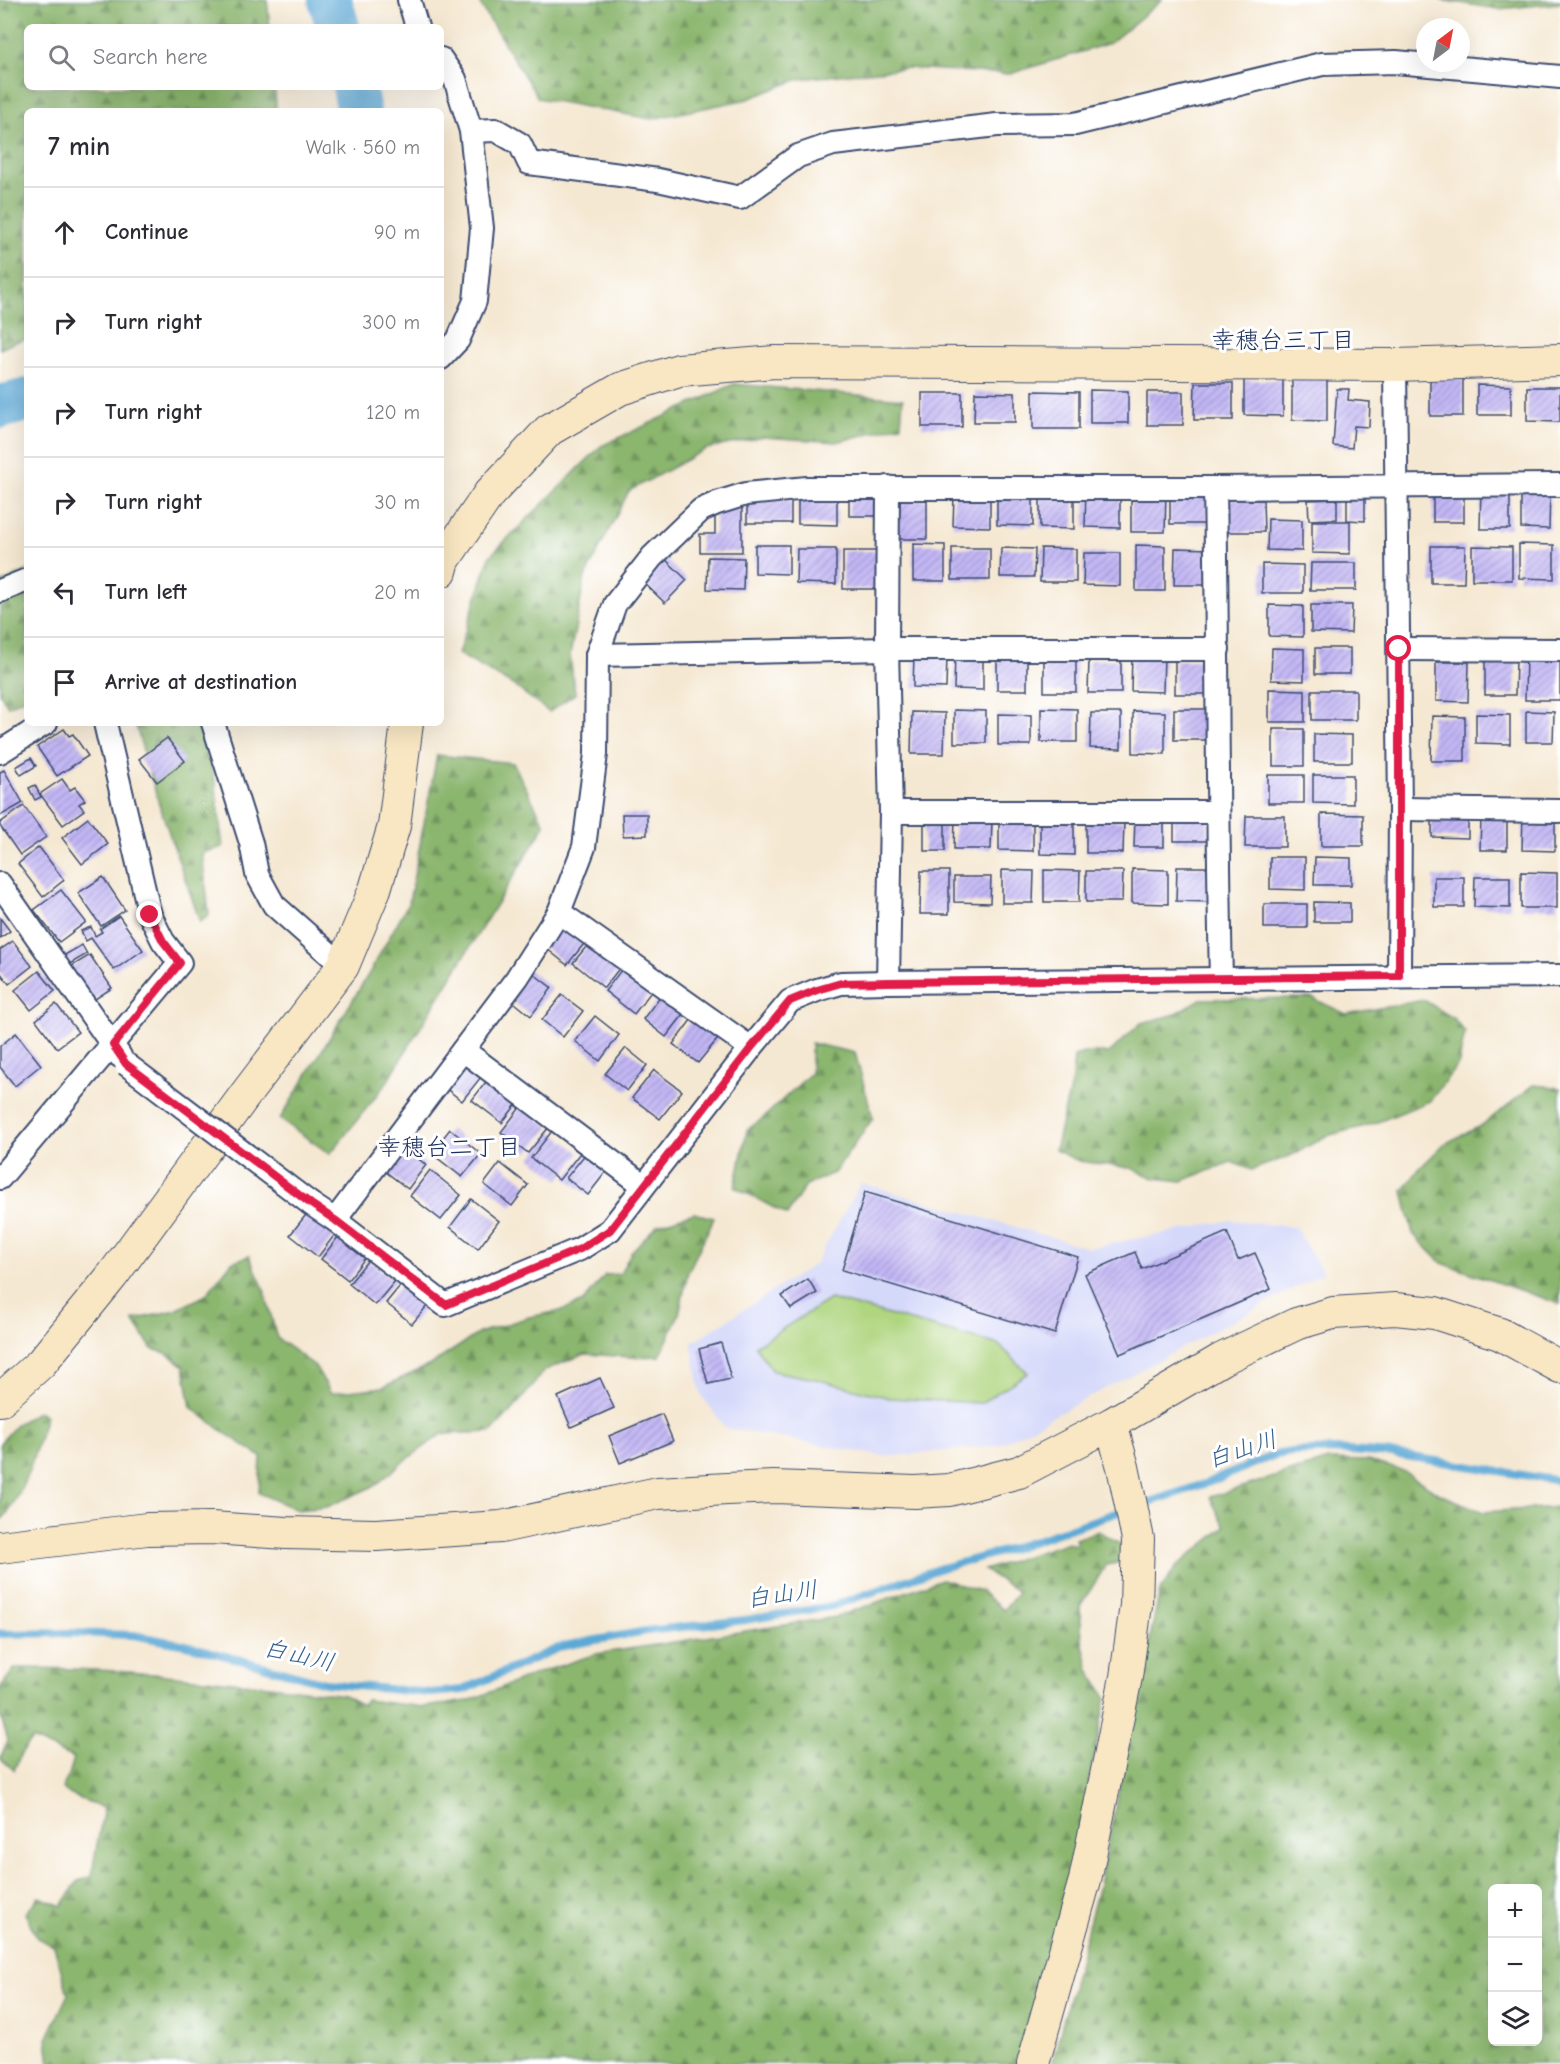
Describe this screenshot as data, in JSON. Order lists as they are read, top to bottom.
{
  "districts": ["幸穂台三丁目", "幸穂台二丁目"],
  "water": ["白山川"],
  "north": "top right",
  "page": {
    "search": "Search here",
    "heading": ["7 min", "Walk · 560 m"],
    "list": [
      ["Continue", "90 m"],
      ["Turn right", "300 m"],
      ["Turn right", "120 m"],
      ["Turn right", "30 m"],
      ["Turn left", "20 m"],
      "Arrive at destination"
    ],
    "map_buttons": ["+", "−"]
  }
}
